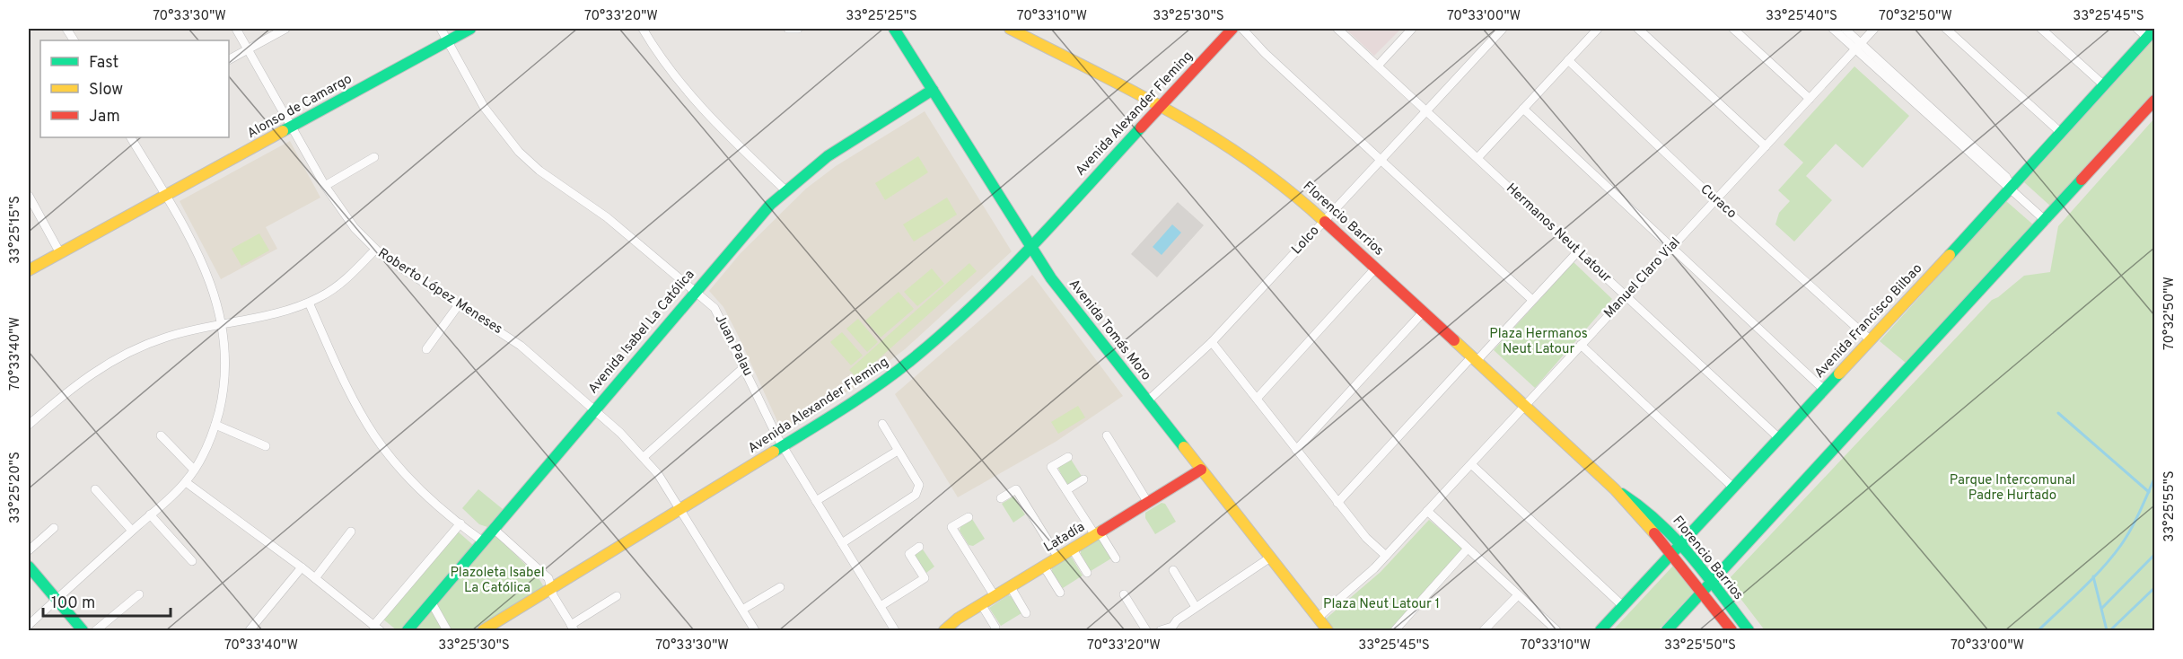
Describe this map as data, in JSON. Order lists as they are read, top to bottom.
{
  "streets": {
    "main road": [
      "Alonso de Camargo",
      "Avenida Alexander Fleming",
      "Florencio Barrios",
      "Avenida Francisco Bilbao",
      "Avenida Tomás Moro",
      "Avenida Isabel La Católica",
      "Latadía"
    ],
    "street": [
      "Curaco",
      "Hermanos Neut Latour",
      "Lolco",
      "Manuel Claro Vial",
      "Roberto López Meneses",
      "Juan Palau"
    ]
  },
  "crossings": [
    ["Alonso de Camargo", "Roberto López Meneses"],
    ["Alonso de Camargo", "Juan Palau"],
    ["Avenida Alexander Fleming", "Florencio Barrios"],
    ["Avenida Alexander Fleming", "Roberto López Meneses"],
    ["Avenida Alexander Fleming", "Avenida Tomás Moro"],
    ["Avenida Alexander Fleming", "Juan Palau"],
    ["Curaco", "Manuel Claro Vial"],
    ["Curaco", "Avenida Francisco Bilbao"],
    ["Florencio Barrios", "Lolco"],
    ["Florencio Barrios", "Manuel Claro Vial"],
    ["Florencio Barrios", "Avenida Francisco Bilbao"],
    ["Hermanos Neut Latour", "Lolco"],
    ["Hermanos Neut Latour", "Manuel Claro Vial"],
    ["Hermanos Neut Latour", "Avenida Francisco Bilbao"],
    ["Lolco", "Avenida Tomás Moro"],
    ["Manuel Claro Vial", "Avenida Tomás Moro"],
    ["Roberto López Meneses", "Avenida Isabel La Católica"],
    ["Avenida Tomás Moro", "Avenida Isabel La Católica"],
    ["Avenida Tomás Moro", "Latadía"],
    ["Avenida Isabel La Católica", "Juan Palau"]
  ],
  "parks": [
    "Plaza Hermanos Neut Latour",
    "Parque Intercomunal Padre Hurtado",
    "Plazoleta Isabel La Católica",
    "Plaza Neut Latour 1"
  ],
  "legend": ["Fast", "Slow", "Jam"],
  "scale_bar": "100 m",
  "coordinates": [
    "70°33'30\"W",
    "70°33'20\"W",
    "33°25'25\"S",
    "70°33'10\"W",
    "33°25'30\"S",
    "70°33'00\"W",
    "33°25'40\"S",
    "70°32'50\"W",
    "33°25'45\"S",
    "33°25'15\"S",
    "70°33'40\"W",
    "33°25'20\"S",
    "33°25'55\"S",
    "33°25'50\"S"
  ]
}
